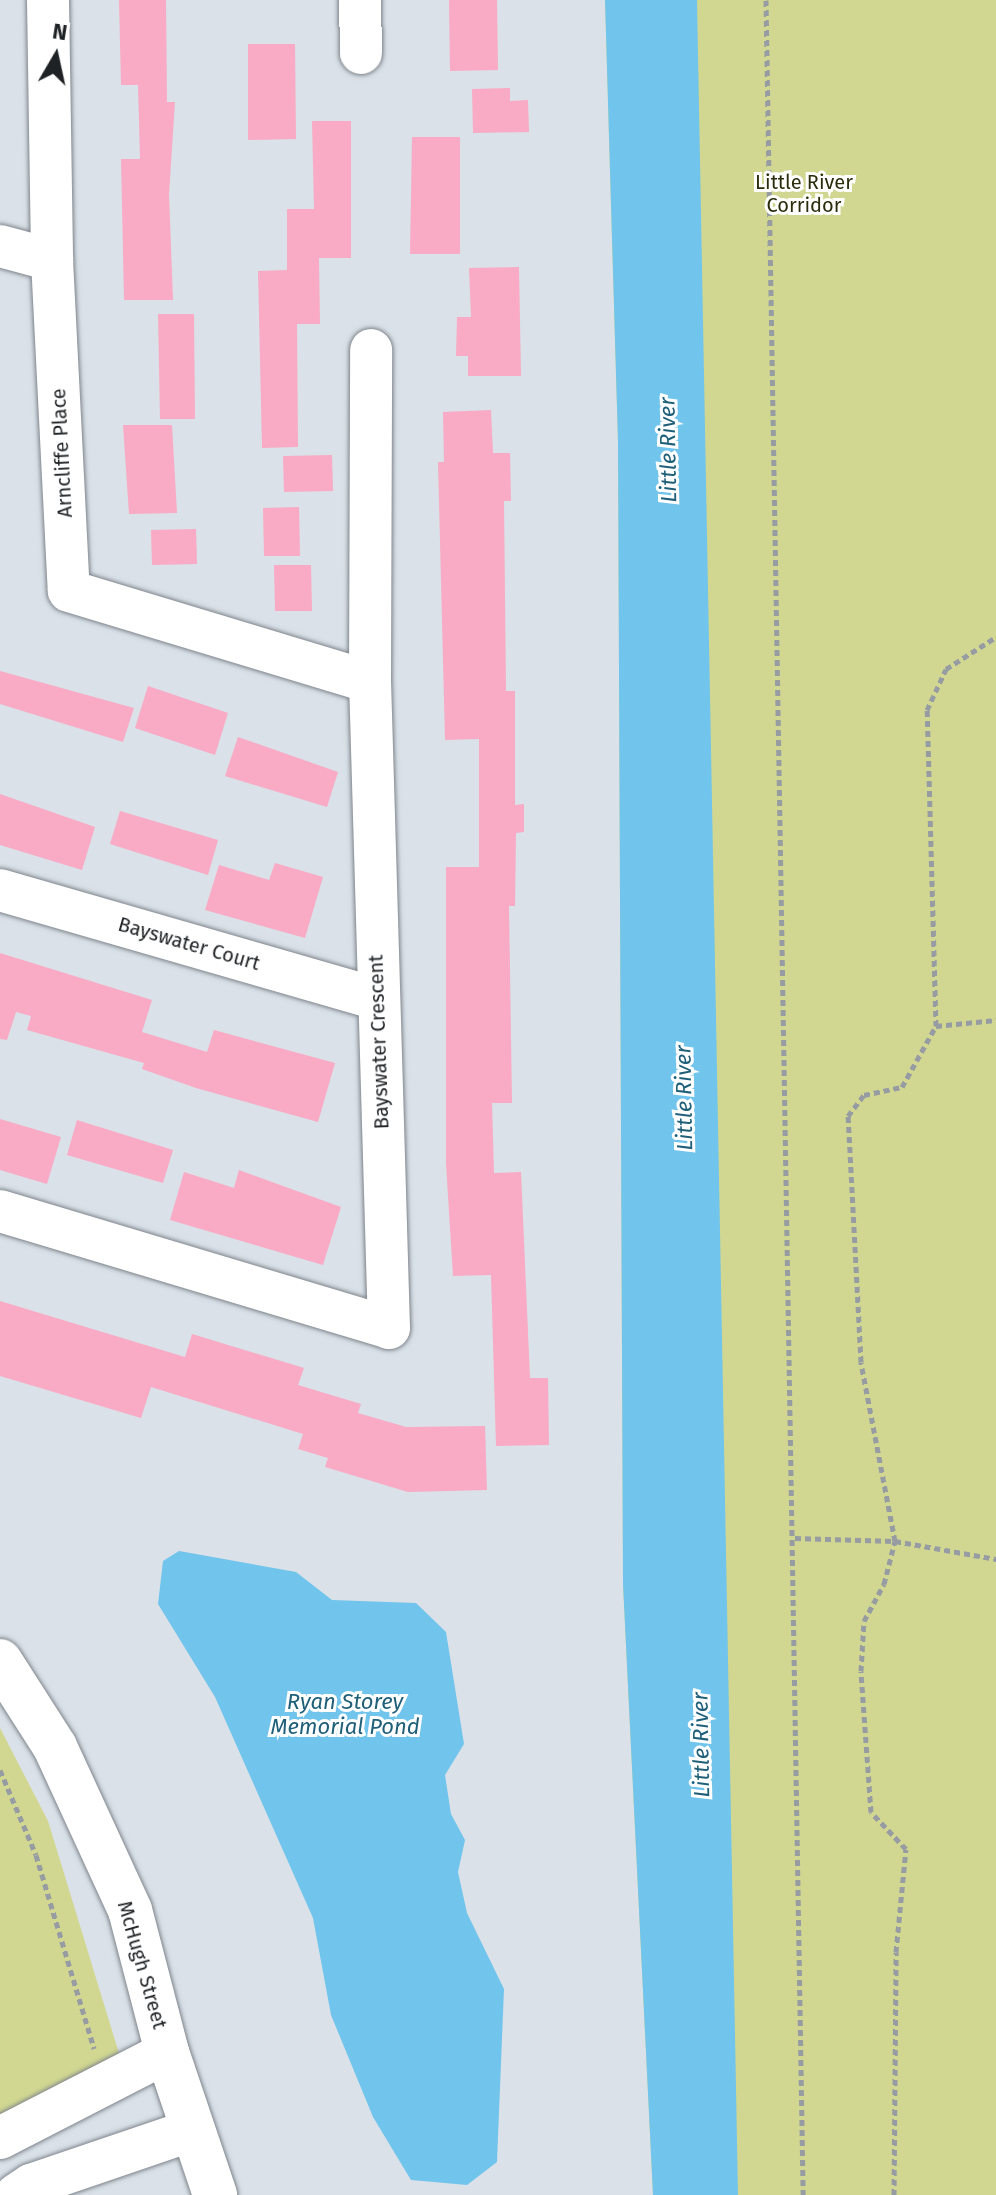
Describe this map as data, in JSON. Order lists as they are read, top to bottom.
{
  "streets": {
    "main road": ["McHugh Street"],
    "street": ["Arncliffe Place", "Bayswater Court", "Bayswater Crescent"]
  },
  "crossings": [
    ["Arncliffe Place", "Bayswater Crescent"],
    ["Bayswater Court", "Bayswater Crescent"]
  ],
  "water": ["Little River", "Ryan Storey Memorial Pond"],
  "parks": ["Little River Corridor"],
  "north": "top"
}
